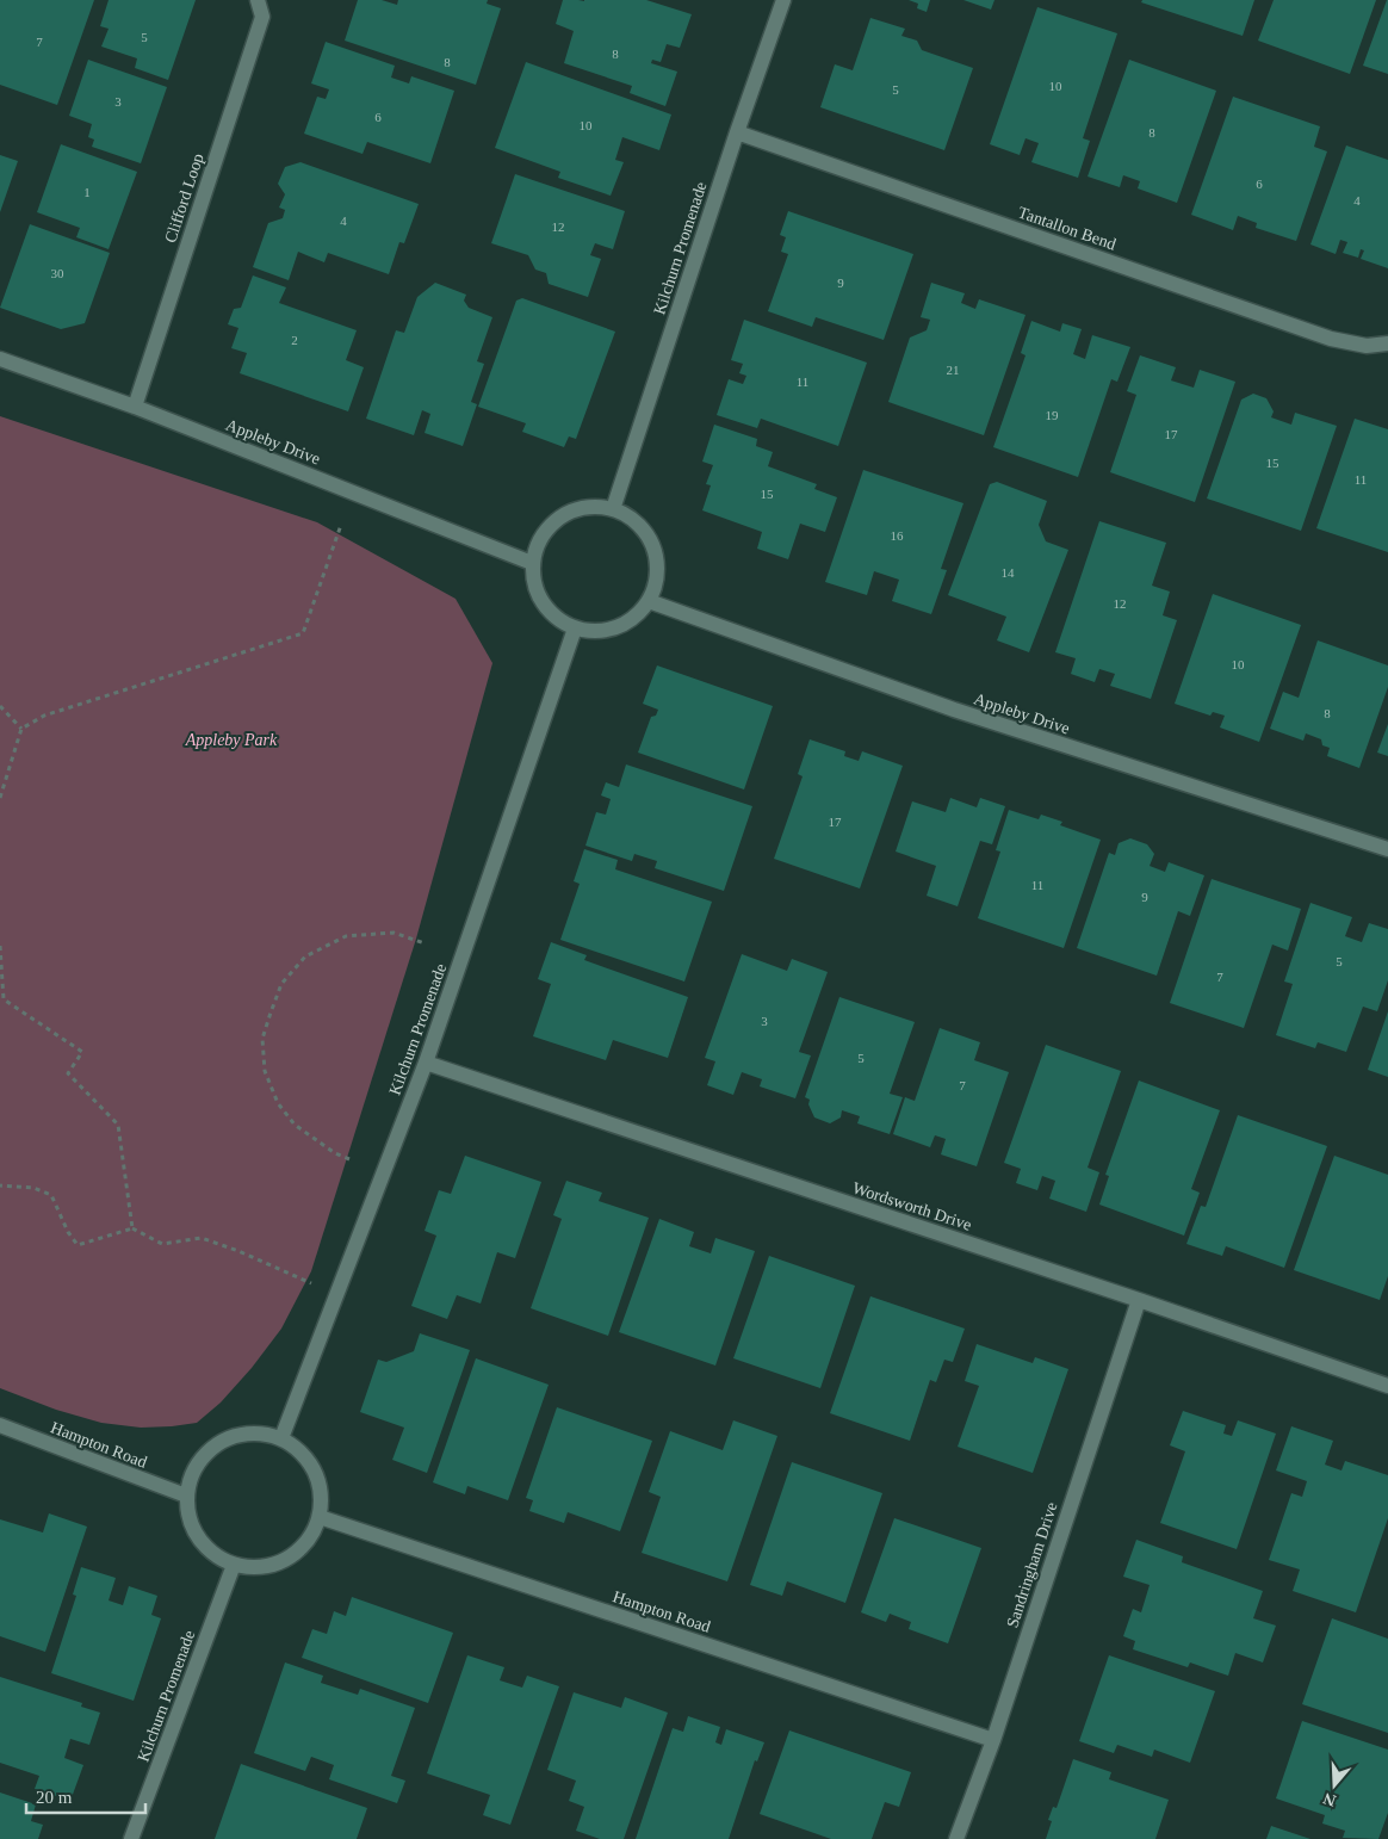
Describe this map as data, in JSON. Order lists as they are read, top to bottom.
{
  "streets": {
    "street": [
      "Clifford Loop",
      "Tantallon Bend",
      "Kilchurn Promenade",
      "Appleby Drive",
      "Wordsworth Drive",
      "Hampton Road",
      "Sandringham Drive"
    ]
  },
  "crossings": [
    ["Clifford Loop", "Appleby Drive"],
    ["Tantallon Bend", "Kilchurn Promenade"],
    ["Kilchurn Promenade", "Appleby Drive"],
    ["Kilchurn Promenade", "Wordsworth Drive"],
    ["Kilchurn Promenade", "Hampton Road"],
    ["Wordsworth Drive", "Sandringham Drive"],
    ["Hampton Road", "Sandringham Drive"]
  ],
  "parks": ["Appleby Park"],
  "house_numbers": [
    "5",
    "7",
    "8",
    "8",
    "10",
    "5",
    "3",
    "6",
    "10",
    "8",
    "6",
    "1",
    "4",
    "4",
    "12",
    "30",
    "9",
    "2",
    "21",
    "11",
    "19",
    "17",
    "15",
    "11",
    "15",
    "16",
    "14",
    "12",
    "10",
    "8",
    "17",
    "11",
    "9",
    "5",
    "7",
    "3",
    "5",
    "7"
  ],
  "scale_bar": "20 m",
  "north": "bottom"
}
